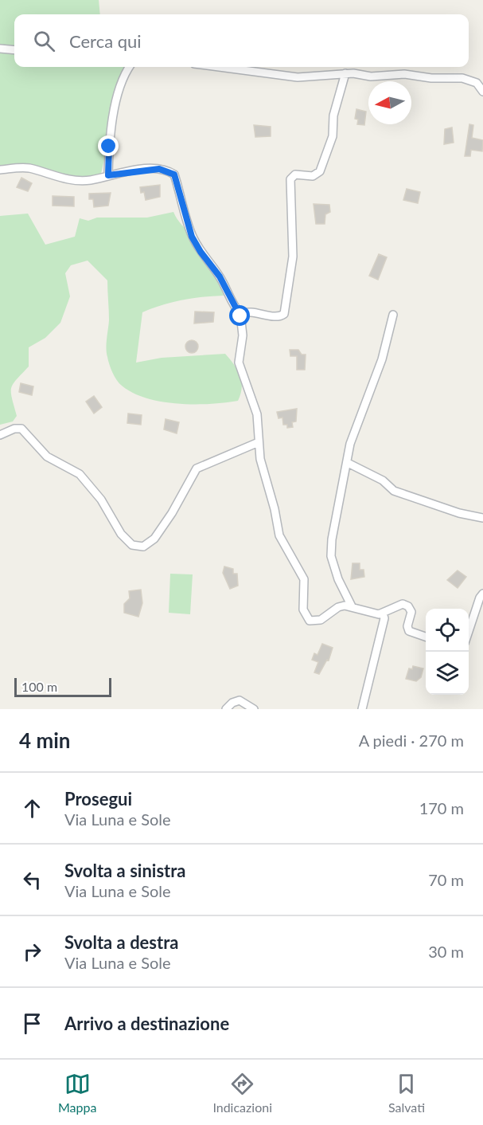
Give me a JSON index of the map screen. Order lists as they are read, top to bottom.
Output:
{
  "scale_bar": "100 m",
  "north": "left",
  "page": {
    "search": "Cerca qui",
    "scale": "100 m",
    "heading": ["4 min", "A piedi · 270 m"],
    "list": [
      ["Prosegui", "Via Luna e Sole", "170 m"],
      ["Svolta a sinistra", "Via Luna e Sole", "70 m"],
      ["Svolta a destra", "Via Luna e Sole", "30 m"],
      "Arrivo a destinazione"
    ],
    "nav": ["Mappa", "Indicazioni", "Salvati"]
  }
}
